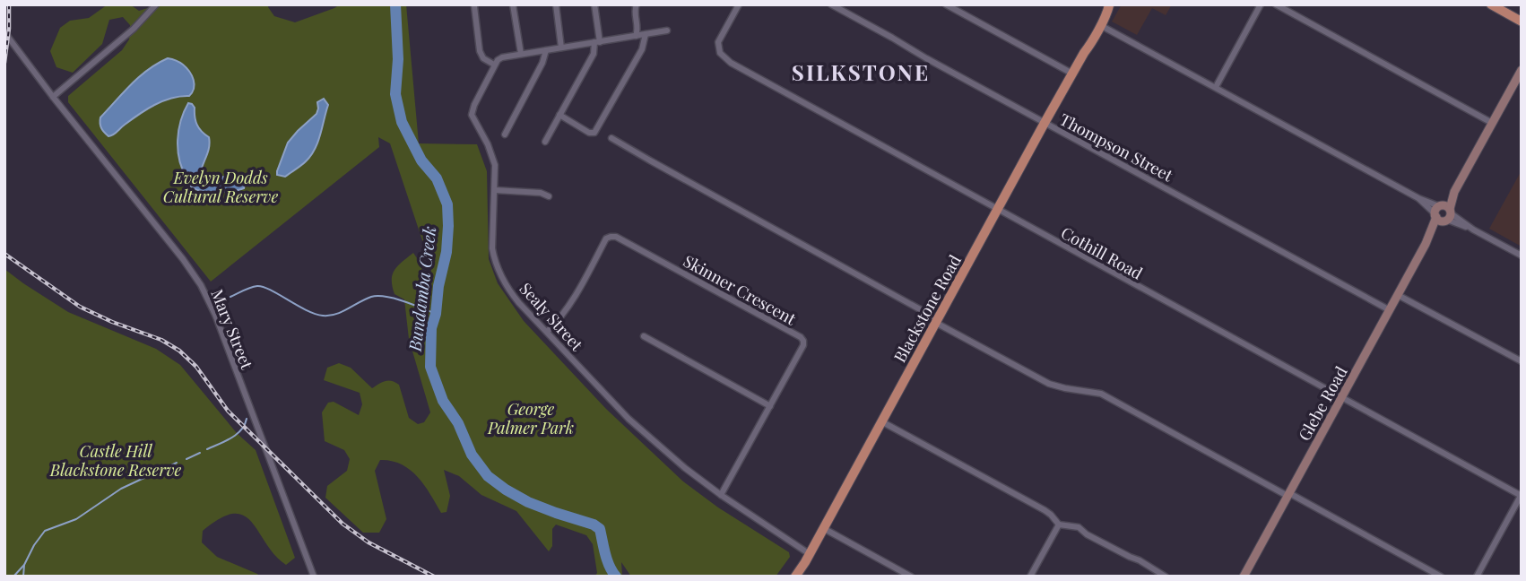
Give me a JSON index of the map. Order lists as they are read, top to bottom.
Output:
{
  "streets": {
    "main road": ["Blackstone Road"],
    "street": [
      "Thompson Street",
      "Cothill Road",
      "Skinner Crescent",
      "Sealy Street",
      "Mary Street",
      "Glebe Road"
    ]
  },
  "crossings": [
    ["Thompson Street", "Blackstone Road"],
    ["Thompson Street", "Glebe Road"],
    ["Cothill Road", "Blackstone Road"],
    ["Cothill Road", "Glebe Road"],
    ["Skinner Crescent", "Sealy Street"],
    ["Blackstone Road", "Sealy Street"]
  ],
  "districts": ["SILKSTONE"],
  "water": ["Bundamba Creek"],
  "parks": ["Evelyn Dodds Cultural Reserve", "George Palmer Park", "Castle Hill Blackstone Reserve"]
}
